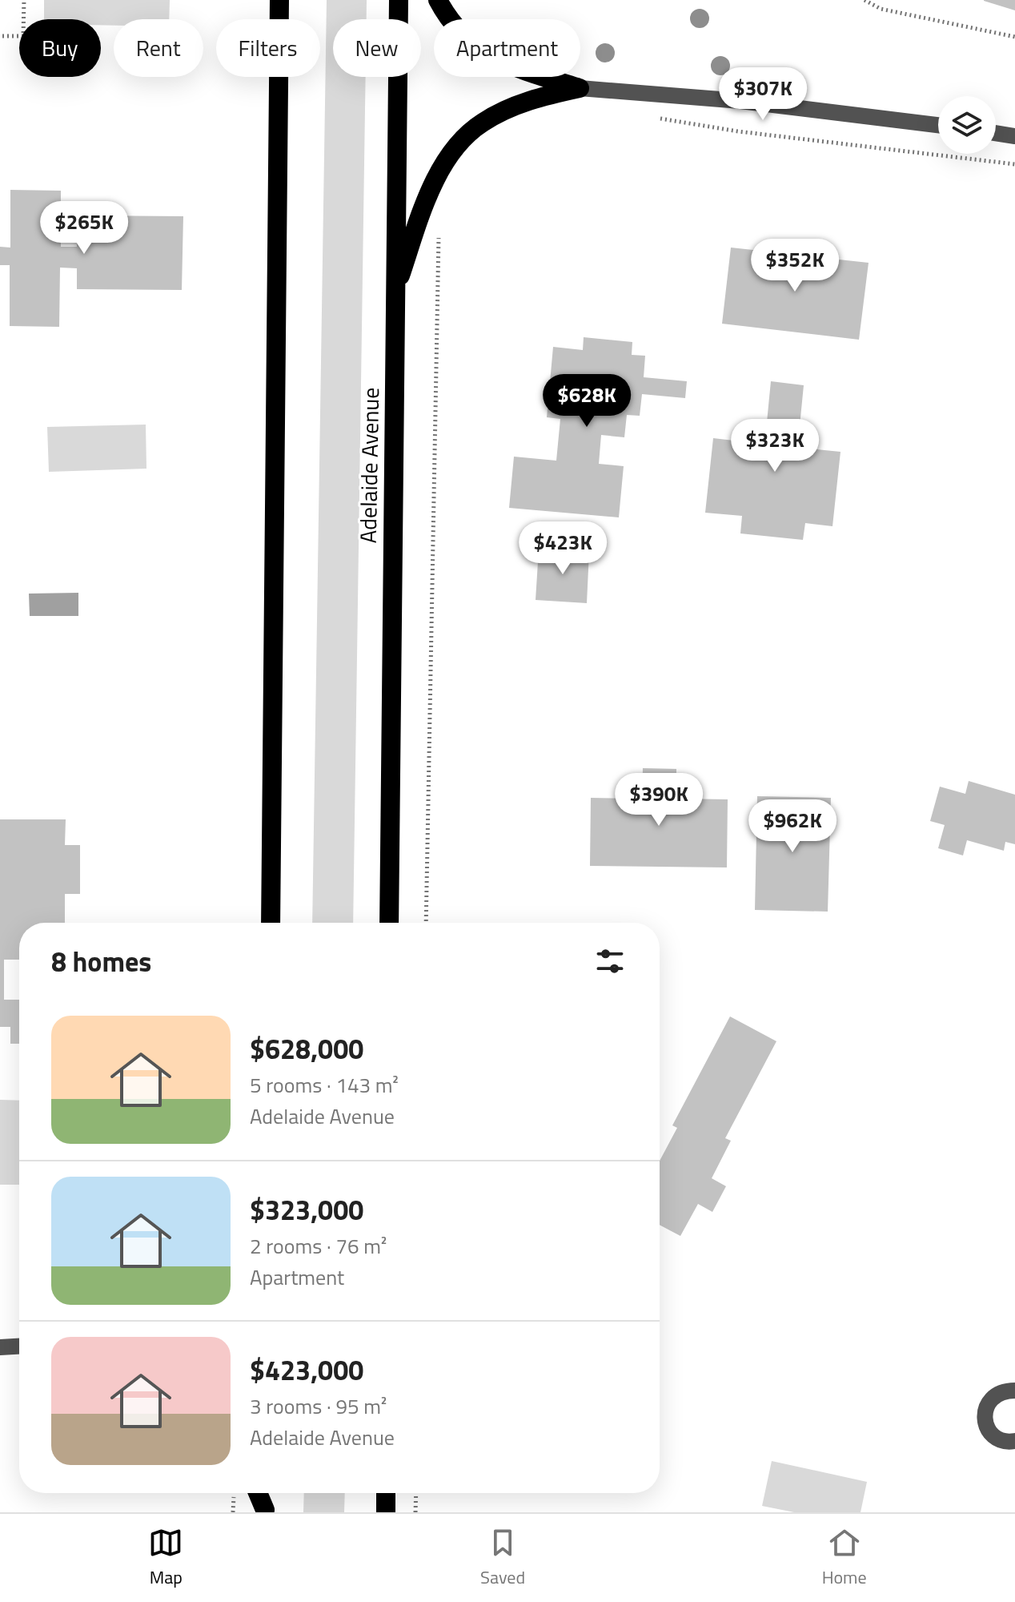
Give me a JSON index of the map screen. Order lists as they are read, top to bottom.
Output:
{
  "streets": {
    "highway": ["Adelaide Avenue"]
  },
  "page": {
    "chip": [
      "Buy",
      "Rent",
      "Filters",
      "New",
      "Apartment"
    ],
    "price": [
      "$307K",
      "$265K",
      "$352K",
      "$628K",
      "$323K",
      "$423K",
      "$390K",
      "$962K"
    ],
    "heading": "8 homes",
    "list": [
      {
        "name": "$628,000",
        "note": "5 rooms · 143 m² · Adelaide Avenue"
      },
      {
        "name": "$323,000",
        "note": "2 rooms · 76 m² · Apartment"
      },
      {
        "name": "$423,000",
        "note": "3 rooms · 95 m² · Adelaide Avenue"
      }
    ],
    "tabs": ["Map", "Saved", "Home"]
  }
}
